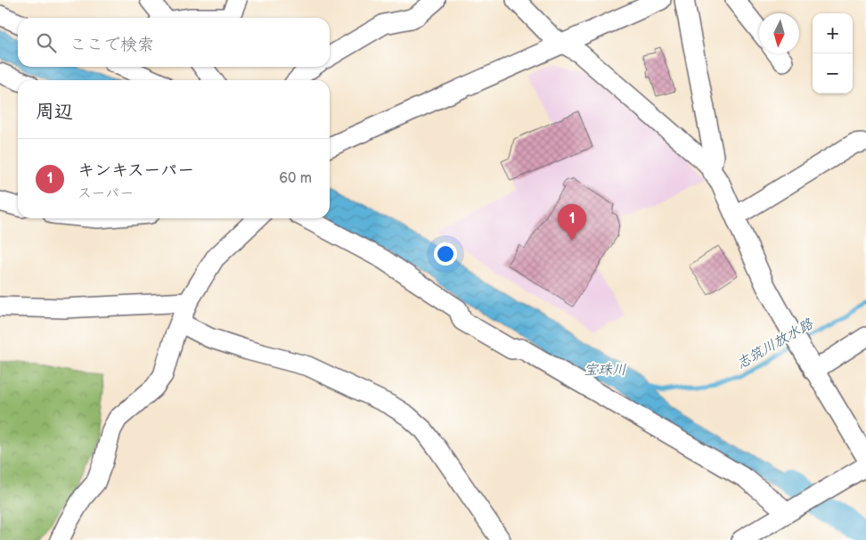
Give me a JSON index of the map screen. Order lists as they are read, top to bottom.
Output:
{
  "water": ["志筑川放水路", "宝珠川"],
  "north": "bottom",
  "page": {
    "map_buttons": ["+", "−"],
    "search": "ここで検索",
    "heading": "周辺",
    "list": [
      {
        "mark": "1",
        "name": "キンキスーパー",
        "note": "スーパー",
        "value": "60 m"
      }
    ],
    "pins": "1"
  }
}
